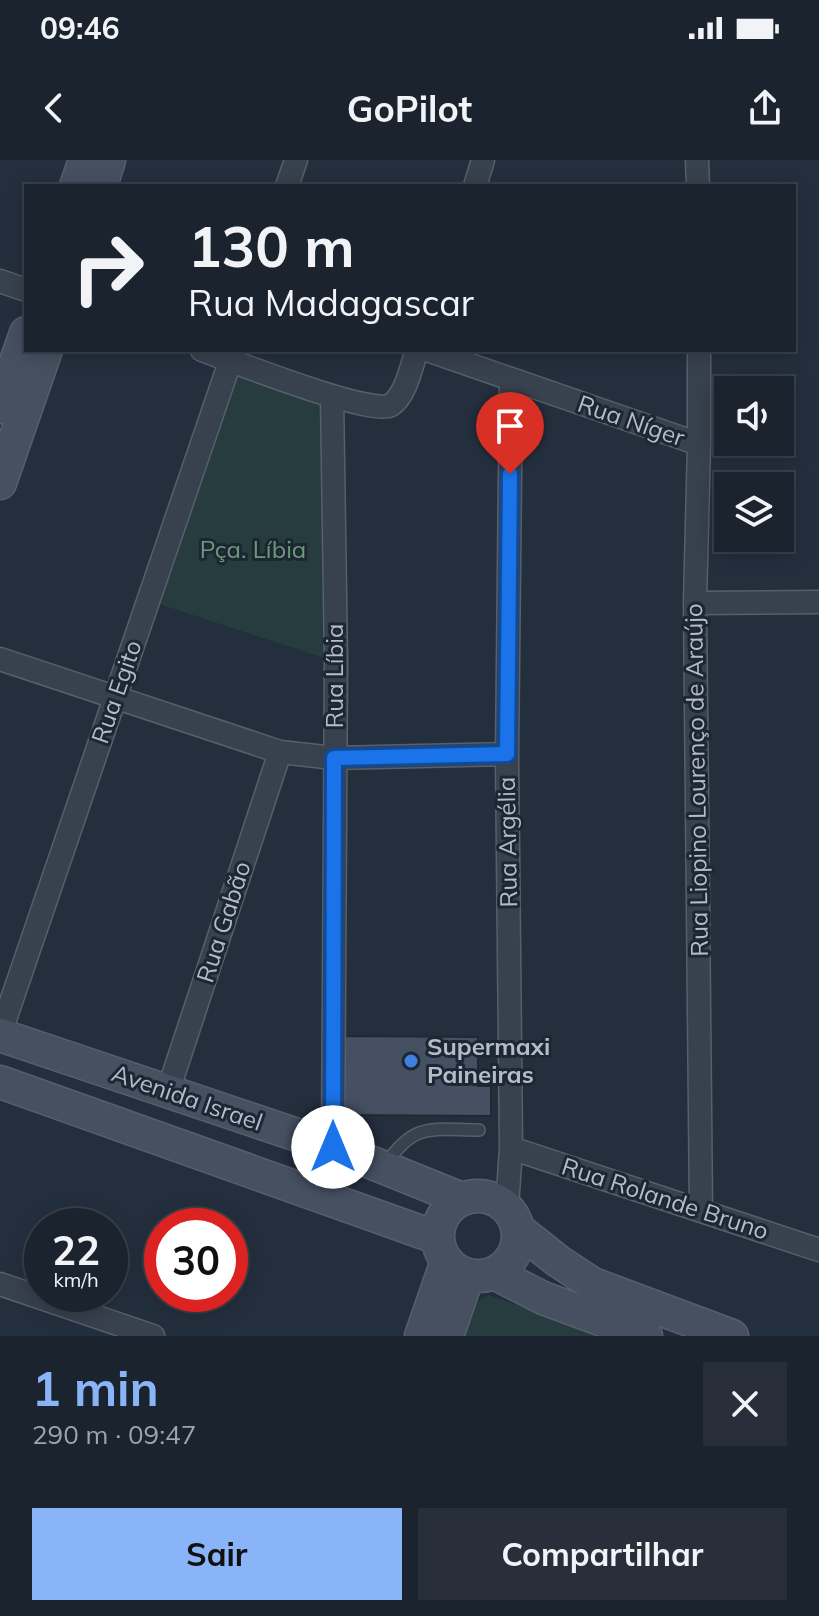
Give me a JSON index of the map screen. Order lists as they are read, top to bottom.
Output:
{
  "streets": {
    "street": [
      "Rua Níger",
      "Rua Líbia",
      "Rua Egito",
      "Rua Liopino Lourenço de Araújo",
      "Rua Argélia",
      "Rua Gabão",
      "Avenida Israel",
      "Rua Rolande Bruno"
    ]
  },
  "crossings": [
    ["Rua Níger", "Rua Liopino Lourenço de Araújo"],
    ["Rua Níger", "Rua Argélia"],
    ["Rua Líbia", "Avenida Israel"],
    ["Rua Egito", "Avenida Israel"],
    ["Rua Liopino Lourenço de Araújo", "Rua Rolande Bruno"],
    ["Rua Argélia", "Avenida Israel"],
    ["Rua Argélia", "Rua Rolande Bruno"],
    ["Rua Gabão", "Avenida Israel"]
  ],
  "parks": ["Pça. Líbia"],
  "places": ["Supermaxi Paineiras"],
  "page": {
    "status": "09:46",
    "header": "GoPilot",
    "turn": ["130 m", "Rua Madagascar"],
    "speed": "22 km/h",
    "limit": "30",
    "heading": ["1 min", "290 m · 09:47"],
    "buttons": ["Sair", "Compartilhar"]
  }
}
